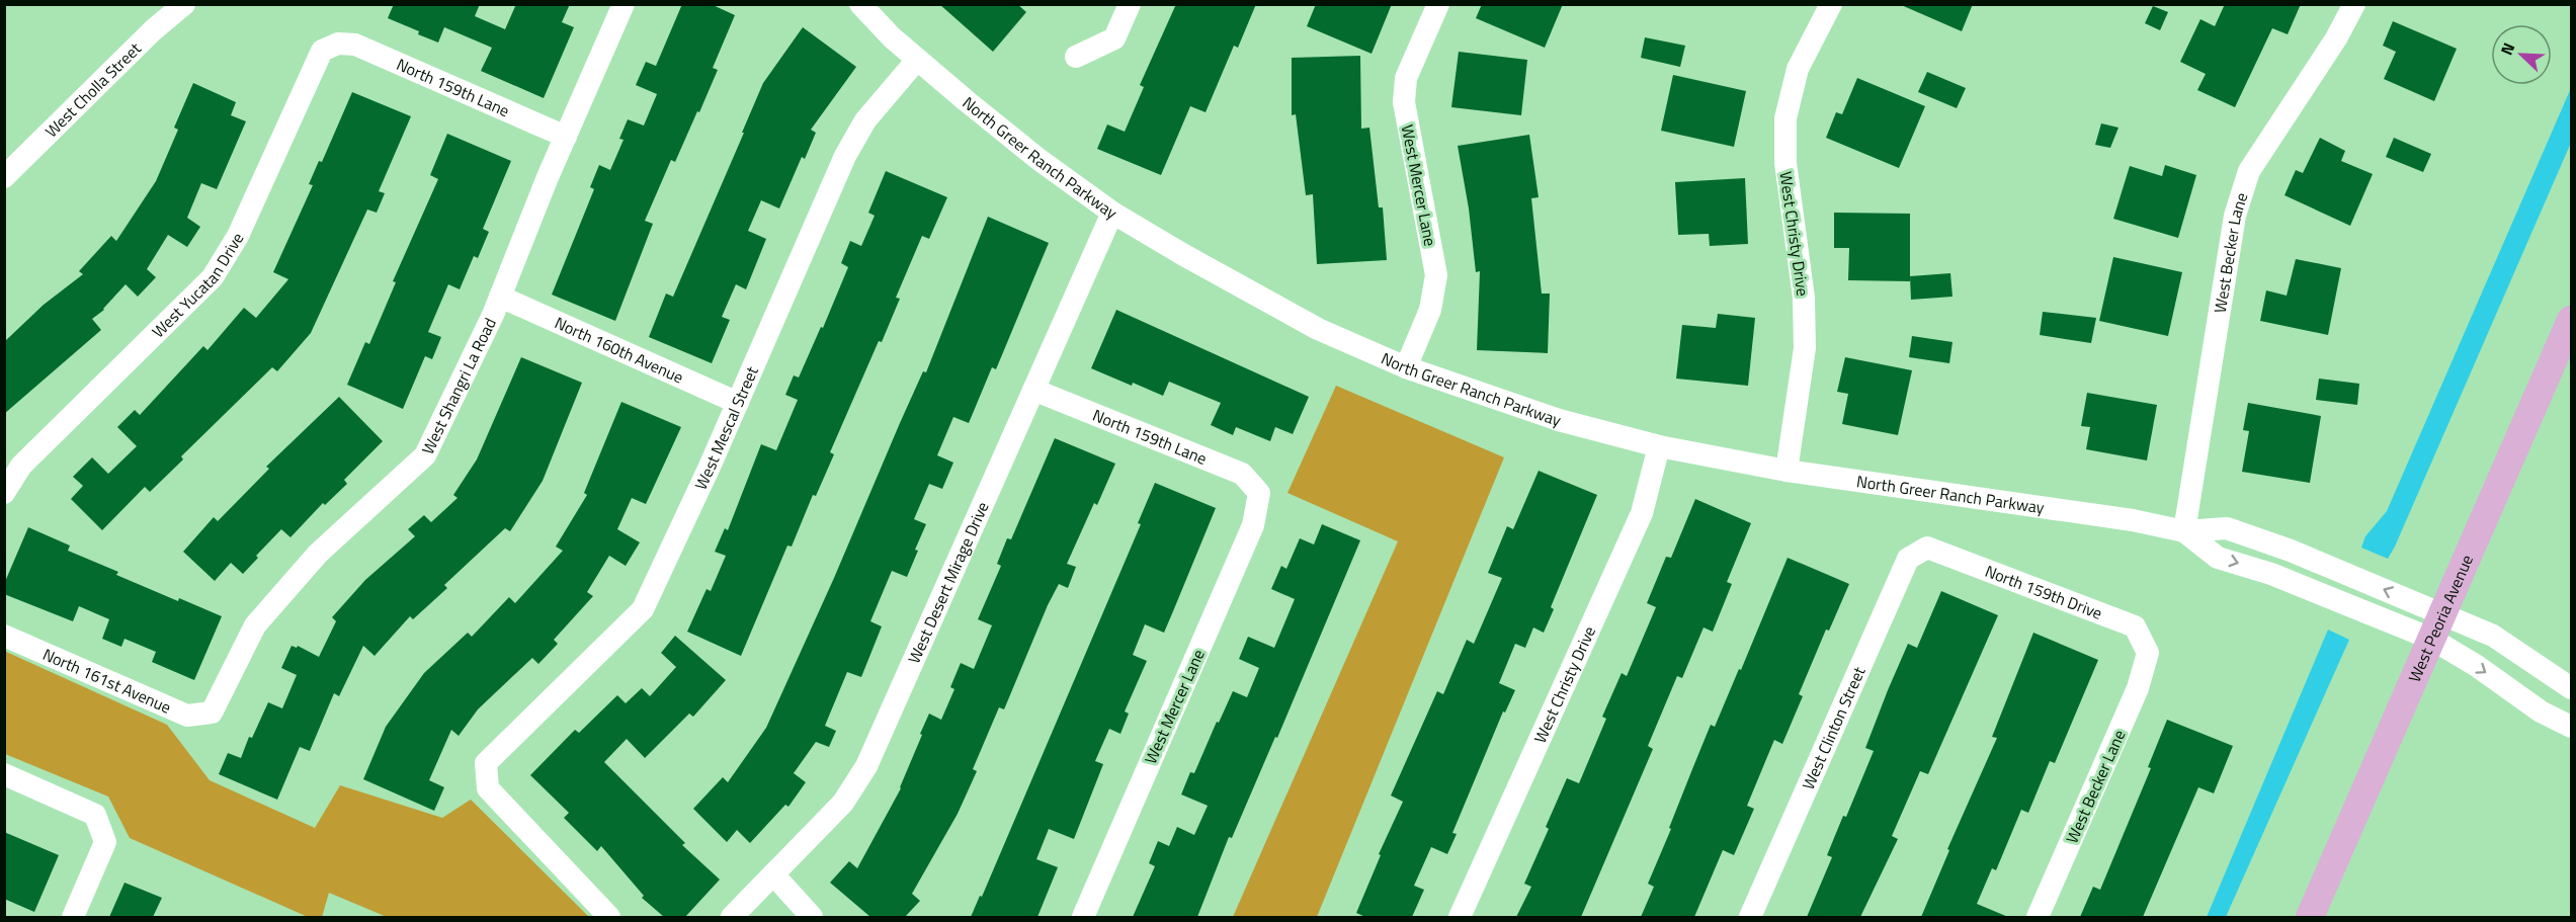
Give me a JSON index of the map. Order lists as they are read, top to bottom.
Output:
{
  "streets": {
    "main road": ["West Peoria Avenue"],
    "street": [
      "North 159th Lane",
      "West Cholla Street",
      "North Greer Ranch Parkway",
      "West Mercer Lane",
      "West Christy Drive",
      "West Becker Lane",
      "West Yucatan Drive",
      "North 160th Avenue",
      "West Shangri La Road",
      "West Mescal Street",
      "West Desert Mirage Drive",
      "North 159th Drive",
      "North 161st Avenue",
      "West Clinton Street"
    ]
  },
  "crossings": [
    ["North 159th Lane", "West Mercer Lane"],
    ["North 159th Lane", "West Yucatan Drive"],
    ["North 159th Lane", "West Shangri La Road"],
    ["North 159th Lane", "West Desert Mirage Drive"],
    ["North Greer Ranch Parkway", "West Mercer Lane"],
    ["North Greer Ranch Parkway", "West Christy Drive"],
    ["North Greer Ranch Parkway", "West Becker Lane"],
    ["North Greer Ranch Parkway", "West Mescal Street"],
    ["North Greer Ranch Parkway", "West Desert Mirage Drive"],
    ["North Greer Ranch Parkway", "West Peoria Avenue"],
    ["West Becker Lane", "North 159th Drive"],
    ["North 160th Avenue", "West Shangri La Road"],
    ["North 160th Avenue", "West Mescal Street"],
    ["West Shangri La Road", "North 161st Avenue"],
    ["North 159th Drive", "West Clinton Street"]
  ],
  "north": "top left"
}
